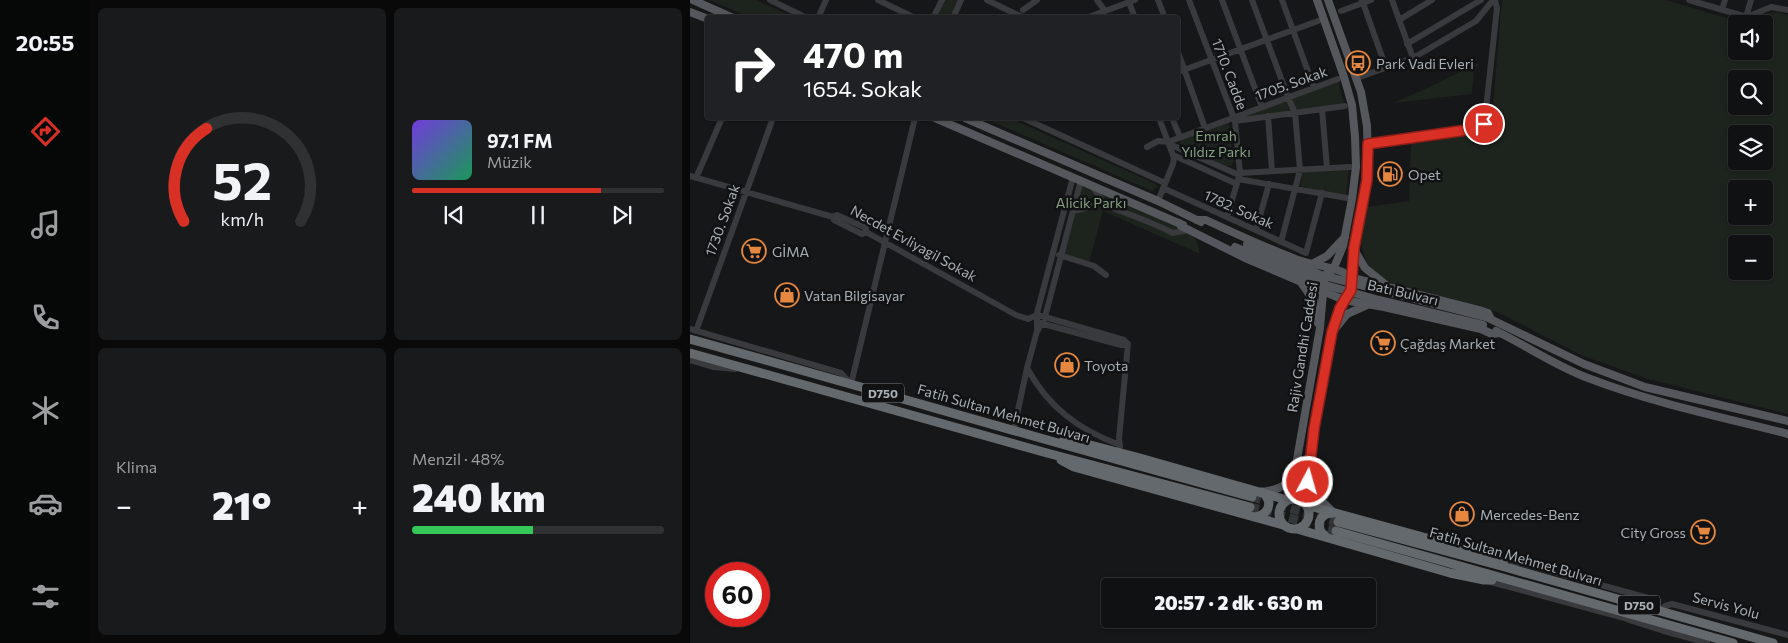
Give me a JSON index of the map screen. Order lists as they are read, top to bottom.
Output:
{
  "streets": {
    "highway": ["D750", "Fatih Sultan Mehmet Bulvarı"],
    "main road": ["Batı Bulvarı", "Rajiv Gandhi Caddesi"],
    "street": [
      "1710. Cadde",
      "1705. Sokak",
      "1782. Sokak",
      "1730. Sokak",
      "Necdet Evliyagil Sokak",
      "Servis Yolu"
    ]
  },
  "crossings": [
    ["1710. Cadde", "1705. Sokak"],
    ["1710. Cadde", "1782. Sokak"],
    ["1730. Sokak", "Necdet Evliyagil Sokak"],
    ["1730. Sokak", "Fatih Sultan Mehmet Bulvarı"],
    ["Batı Bulvarı", "Rajiv Gandhi Caddesi"],
    ["Fatih Sultan Mehmet Bulvarı", "Servis Yolu"]
  ],
  "parks": ["Emrah Yıldız Parkı", "Alicik Parkı"],
  "places": {
    "bus stop": ["Park Vadi Evleri"],
    "fuel station": ["Opet"],
    "supermarket": ["GİMA", "Çağdaş Market", "City Gross"],
    "shop": ["Vatan Bilgisayar", "Toyota", "Mercedes-Benz"]
  },
  "page": {
    "tabs": "20:55",
    "map_buttons": ["+", "−"],
    "turn": ["470 m", "1654. Sokak"],
    "song": ["97.1 FM", "Müzik"],
    "tile": [
      "Klima",
      ["Menzil · 48%", "240 km"]
    ],
    "heat": ["−", "21°", "+"],
    "limit": "60",
    "trip": "20:57 · 2 dk · 630 m",
    "gauge": ["52", "km/h"]
  }
}
